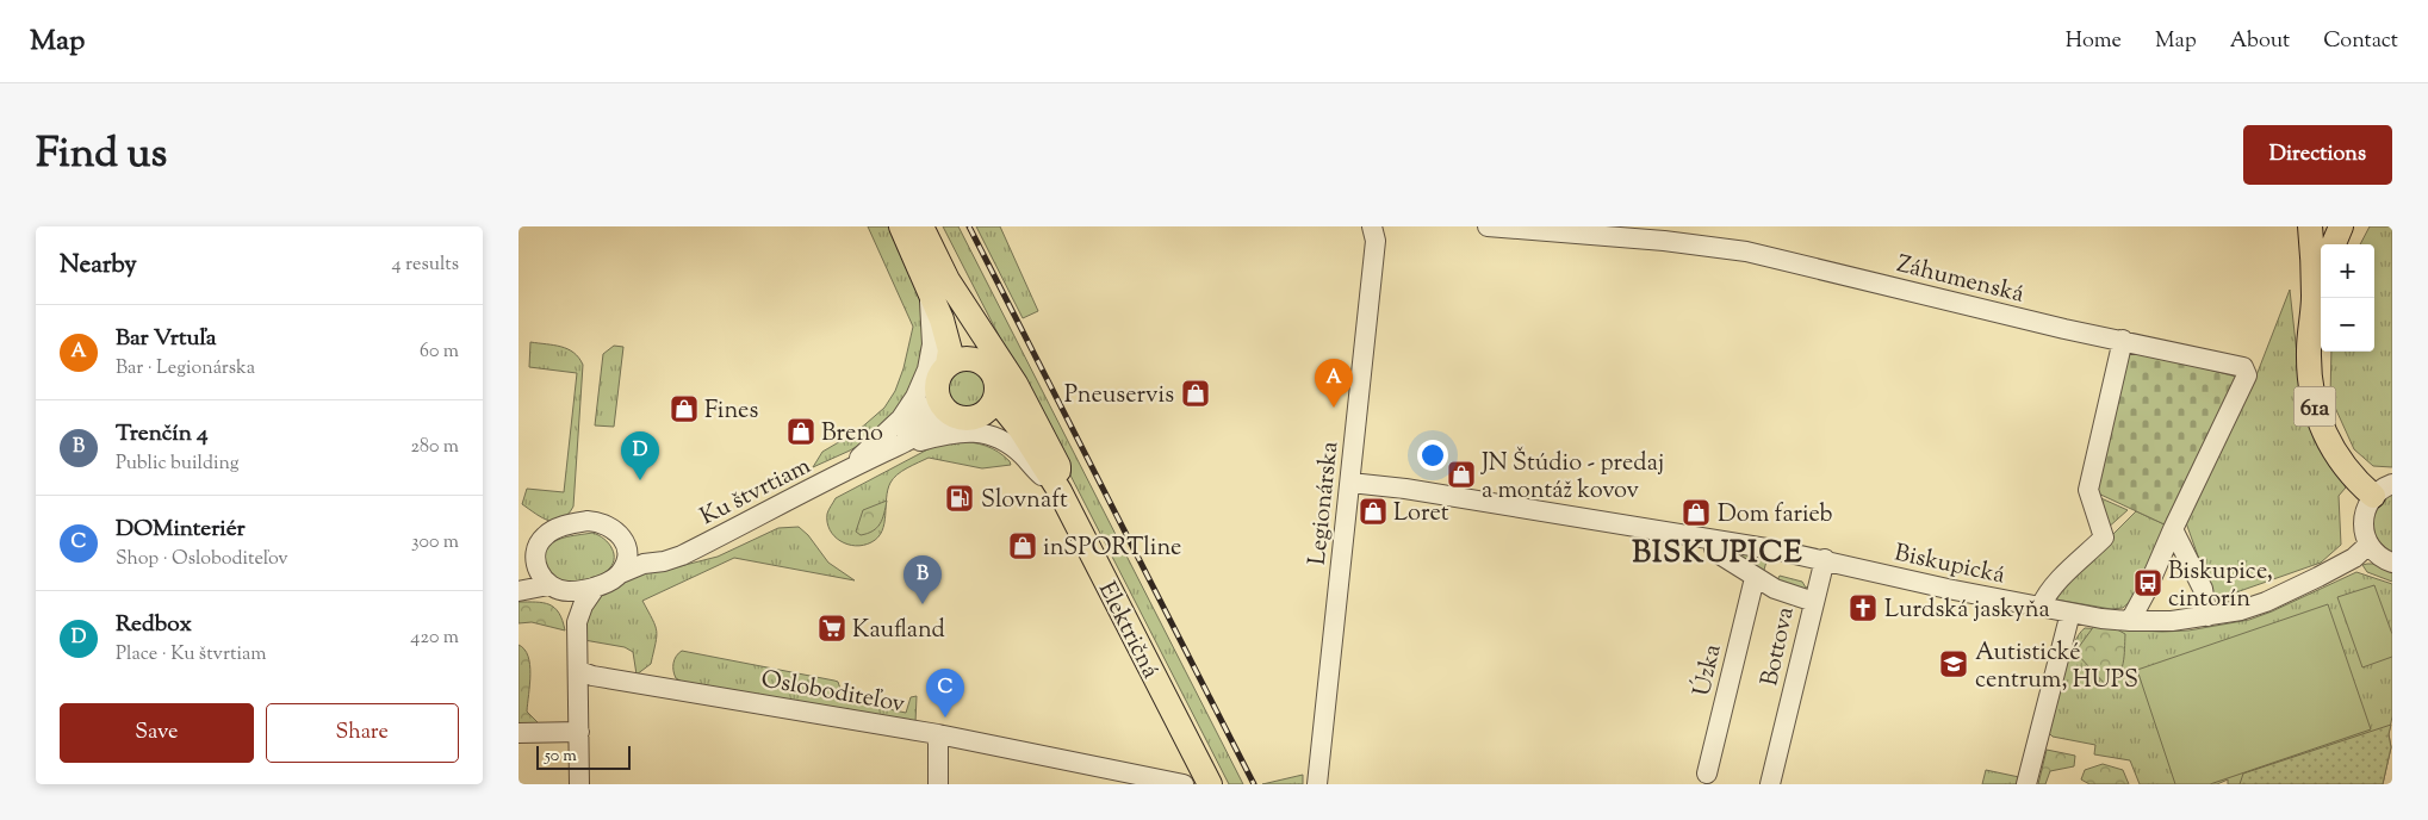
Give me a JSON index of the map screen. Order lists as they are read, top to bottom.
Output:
{
  "streets": {
    "main road": ["61a", "Električná"],
    "street": [
      "Záhumenská",
      "Ku štvrtiam",
      "Legionárska",
      "Biskupická",
      "Bottova",
      "Úzka",
      "Osloboditeľov"
    ]
  },
  "crossings": [
    ["Záhumenská", "Biskupická"],
    ["Ku štvrtiam", "Električná"],
    ["Legionárska", "Biskupická"],
    ["Biskupická", "Bottova"],
    ["Bottova", "Úzka"]
  ],
  "districts": ["BISKUPICE"],
  "places": {
    "shop": [
      "Pneuservis",
      "Fines",
      "Breno",
      "JN Štúdio - predaj a montáž kovov",
      "Loret",
      "Dom farieb",
      "inSPORTline"
    ],
    "fuel station": ["Slovnaft"],
    "bus stop": ["Biskupice, cintorín"],
    "church": ["Lurdská jaskyňa"],
    "supermarket": ["Kaufland"],
    "school or university": ["Autistické centrum, HUPS"]
  },
  "scale_bar": "50 m",
  "page": {
    "header": "Map",
    "nav": [
      "Home",
      "Map",
      "About",
      "Contact"
    ],
    "title": "Find us",
    "buttons": [
      "Directions",
      ["Save", "Share"]
    ],
    "heading": ["Nearby", "4 results"],
    "map_buttons": ["+", "−"],
    "list": [
      {
        "mark": "A",
        "name": "Bar Vrtuľa",
        "note": "Bar · Legionárska",
        "value": "60 m"
      },
      {
        "mark": "B",
        "name": "Trenčín 4",
        "note": "Public building",
        "value": "280 m"
      },
      {
        "mark": "C",
        "name": "DOMinteriér",
        "note": "Shop · Osloboditeľov",
        "value": "300 m"
      },
      {
        "mark": "D",
        "name": "Redbox",
        "note": "Place · Ku štvrtiam",
        "value": "420 m"
      }
    ],
    "pins": [
      "A",
      "D",
      "B",
      "C"
    ],
    "scale": "50 m"
  }
}
